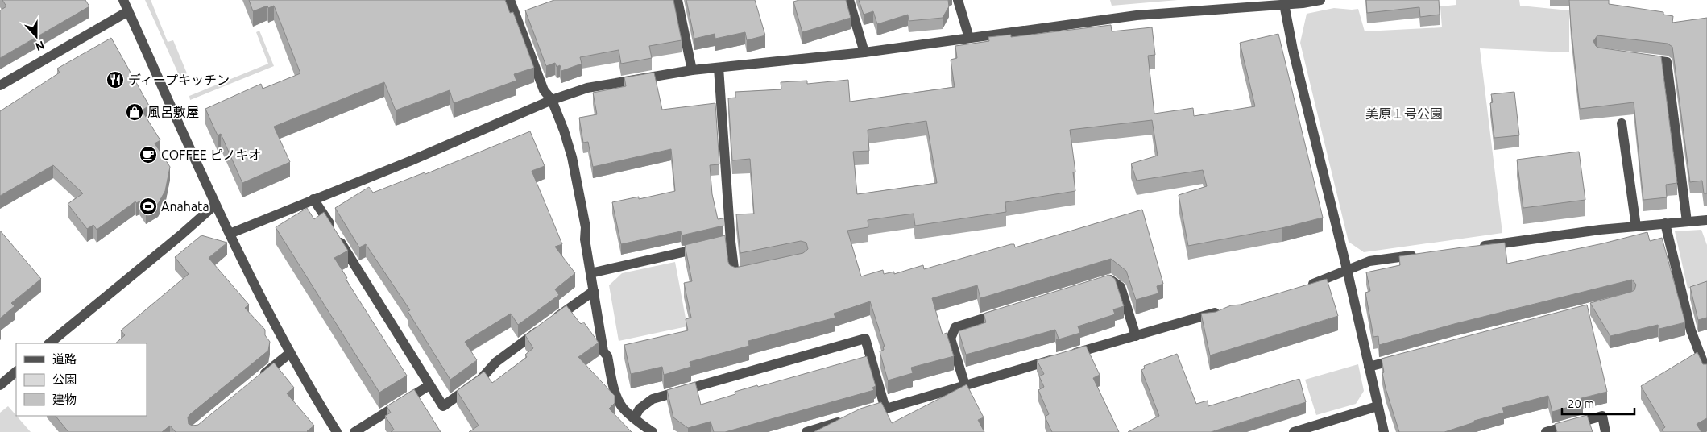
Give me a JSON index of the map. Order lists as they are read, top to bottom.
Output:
{
  "parks": ["美原１号公園"],
  "places": {
    "restaurant": ["ディープキッチン"],
    "shop": ["風呂敷屋"],
    "cafe": ["COFFEE ピノキオ"],
    "sports": ["Anahata"]
  },
  "legend": ["道路", "公園", "建物"],
  "scale_bar": "20 m",
  "north": "bottom"
}
